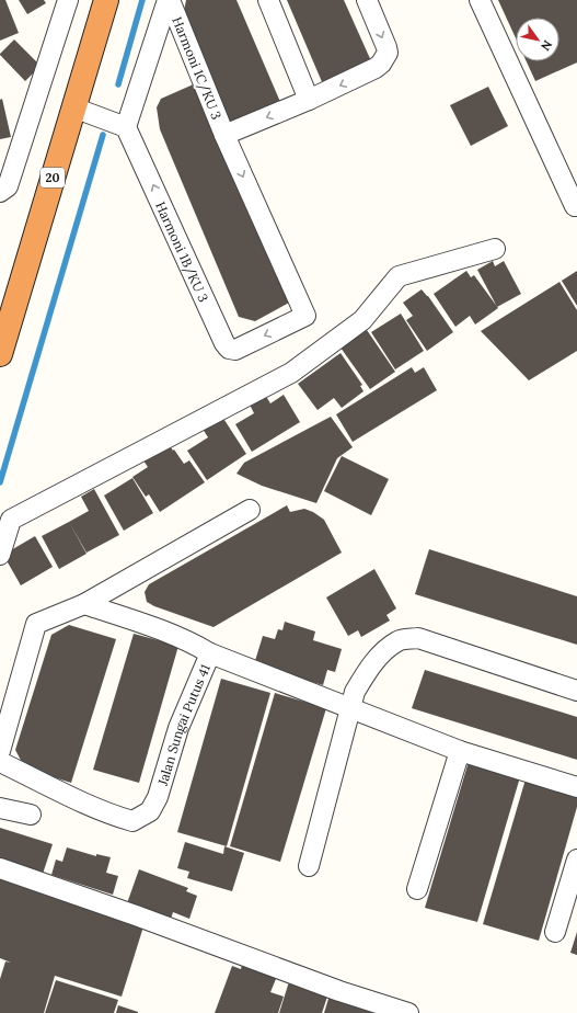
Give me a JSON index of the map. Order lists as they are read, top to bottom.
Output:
{
  "streets": {
    "highway": ["20"],
    "street": ["Harmoni 1C/KU 3", "Harmoni 1B/KU 3", "Jalan Sungai Putus 41"]
  },
  "crossings": [
    ["Harmoni 1C/KU 3", "Harmoni 1B/KU 3"]
  ],
  "one_way": ["Harmoni 1C/KU 3"],
  "north": "bottom right"
}
